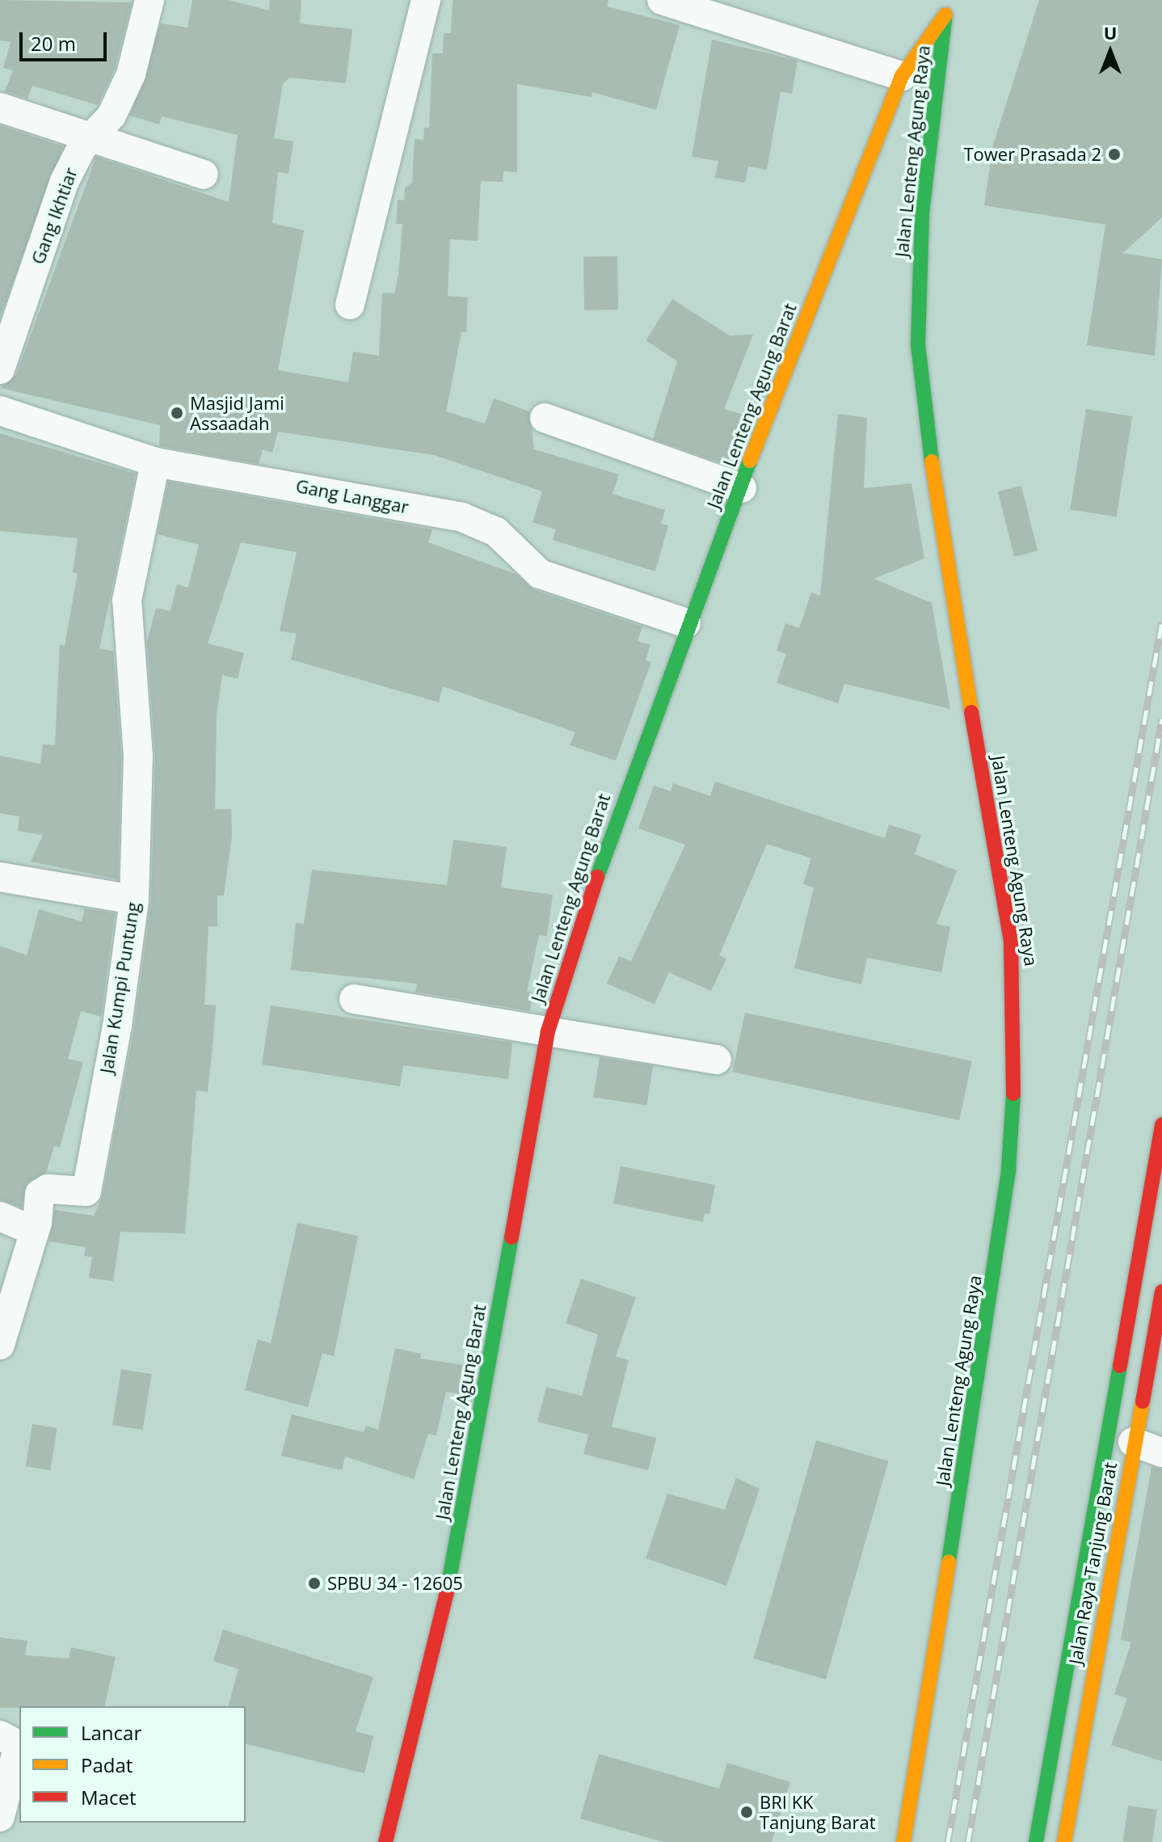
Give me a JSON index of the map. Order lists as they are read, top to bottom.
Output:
{
  "streets": {
    "main road": ["Jalan Lenteng Agung Raya", "Jalan Lenteng Agung Barat", "Jalan Raya Tanjung Barat"],
    "street": ["Gang Ikhtiar", "Gang Langgar", "Jalan Kumpi Puntung"]
  },
  "crossings": [
    ["Jalan Lenteng Agung Raya", "Jalan Lenteng Agung Barat"],
    ["Jalan Lenteng Agung Barat", "Gang Langgar"],
    ["Gang Langgar", "Jalan Kumpi Puntung"]
  ],
  "places": [
    "Tower Prasada 2",
    "Masjid Jami Assaadah",
    "SPBU 34 - 12605",
    "BRI KK Tanjung Barat"
  ],
  "legend": ["Lancar", "Padat", "Macet"],
  "scale_bar": "20 m",
  "north": "top"
}
